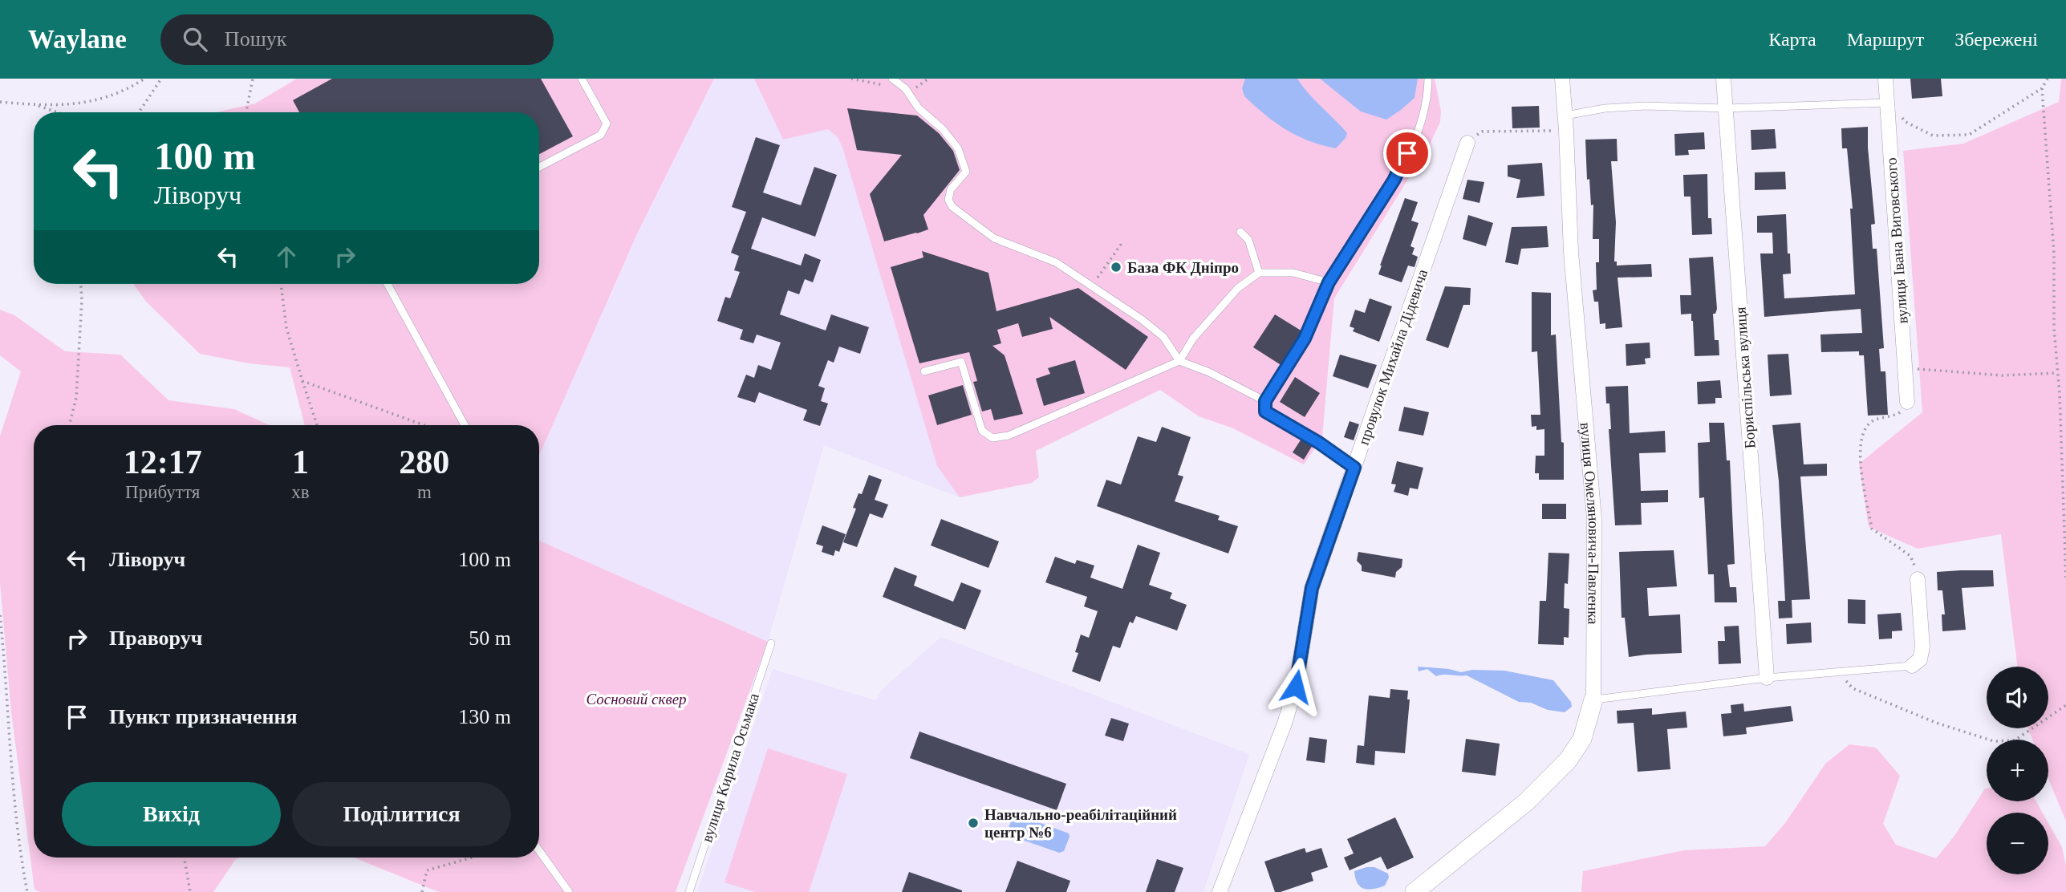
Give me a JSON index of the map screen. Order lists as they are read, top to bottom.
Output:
{
  "streets": {
    "street": [
      "вулиця Івана Виговського",
      "провулок Михайла Дідевича",
      "Бориспільська вулиця",
      "вулиця Омеляновича-Павленка"
    ],
    "lane": ["вулиця Кирила Осьмака"]
  },
  "parks": ["Сосновий сквер"],
  "places": ["База ФК Дніпро", "Навчально-реабілітаційний центр №6"],
  "page": {
    "header": "Waylane",
    "search": "Пошук",
    "nav": ["Карта", "Маршрут", "Збережені"],
    "turn": ["100 m", "Ліворуч"],
    "eta": [
      "12:17",
      "Прибуття",
      "1",
      "хв",
      "280",
      "m"
    ],
    "list": [
      {
        "name": "Ліворуч",
        "value": "100 m"
      },
      {
        "name": "Праворуч",
        "value": "50 m"
      },
      {
        "name": "Пункт призначення",
        "value": "130 m"
      }
    ],
    "map_buttons": ["+", "−"],
    "buttons": ["Вихід", "Поділитися"]
  }
}
